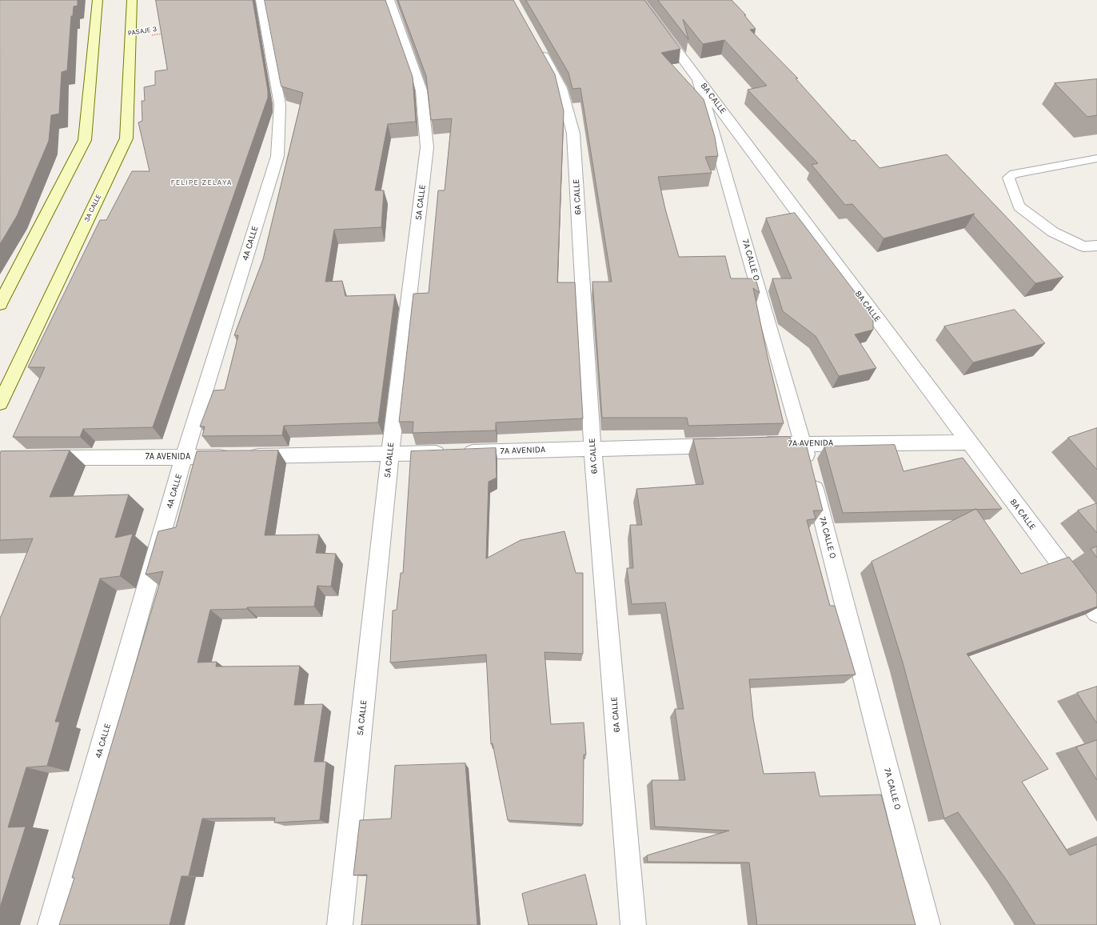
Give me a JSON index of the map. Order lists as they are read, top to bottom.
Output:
{
  "streets": {
    "street": [
      "8A CALLE",
      "6A CALLE",
      "5A CALLE",
      "3A CALLE",
      "4A CALLE",
      "7A CALLE O",
      "7A AVENIDA"
    ],
    "path": ["PASAJE 3"]
  },
  "crossings": [
    ["PASAJE 3", "3A CALLE"],
    ["8A CALLE", "7A CALLE O"],
    ["8A CALLE", "7A AVENIDA"],
    ["6A CALLE", "7A AVENIDA"],
    ["5A CALLE", "7A AVENIDA"],
    ["4A CALLE", "7A AVENIDA"],
    ["7A CALLE O", "7A AVENIDA"]
  ],
  "districts": ["FELIPE ZELAYA"]
}
